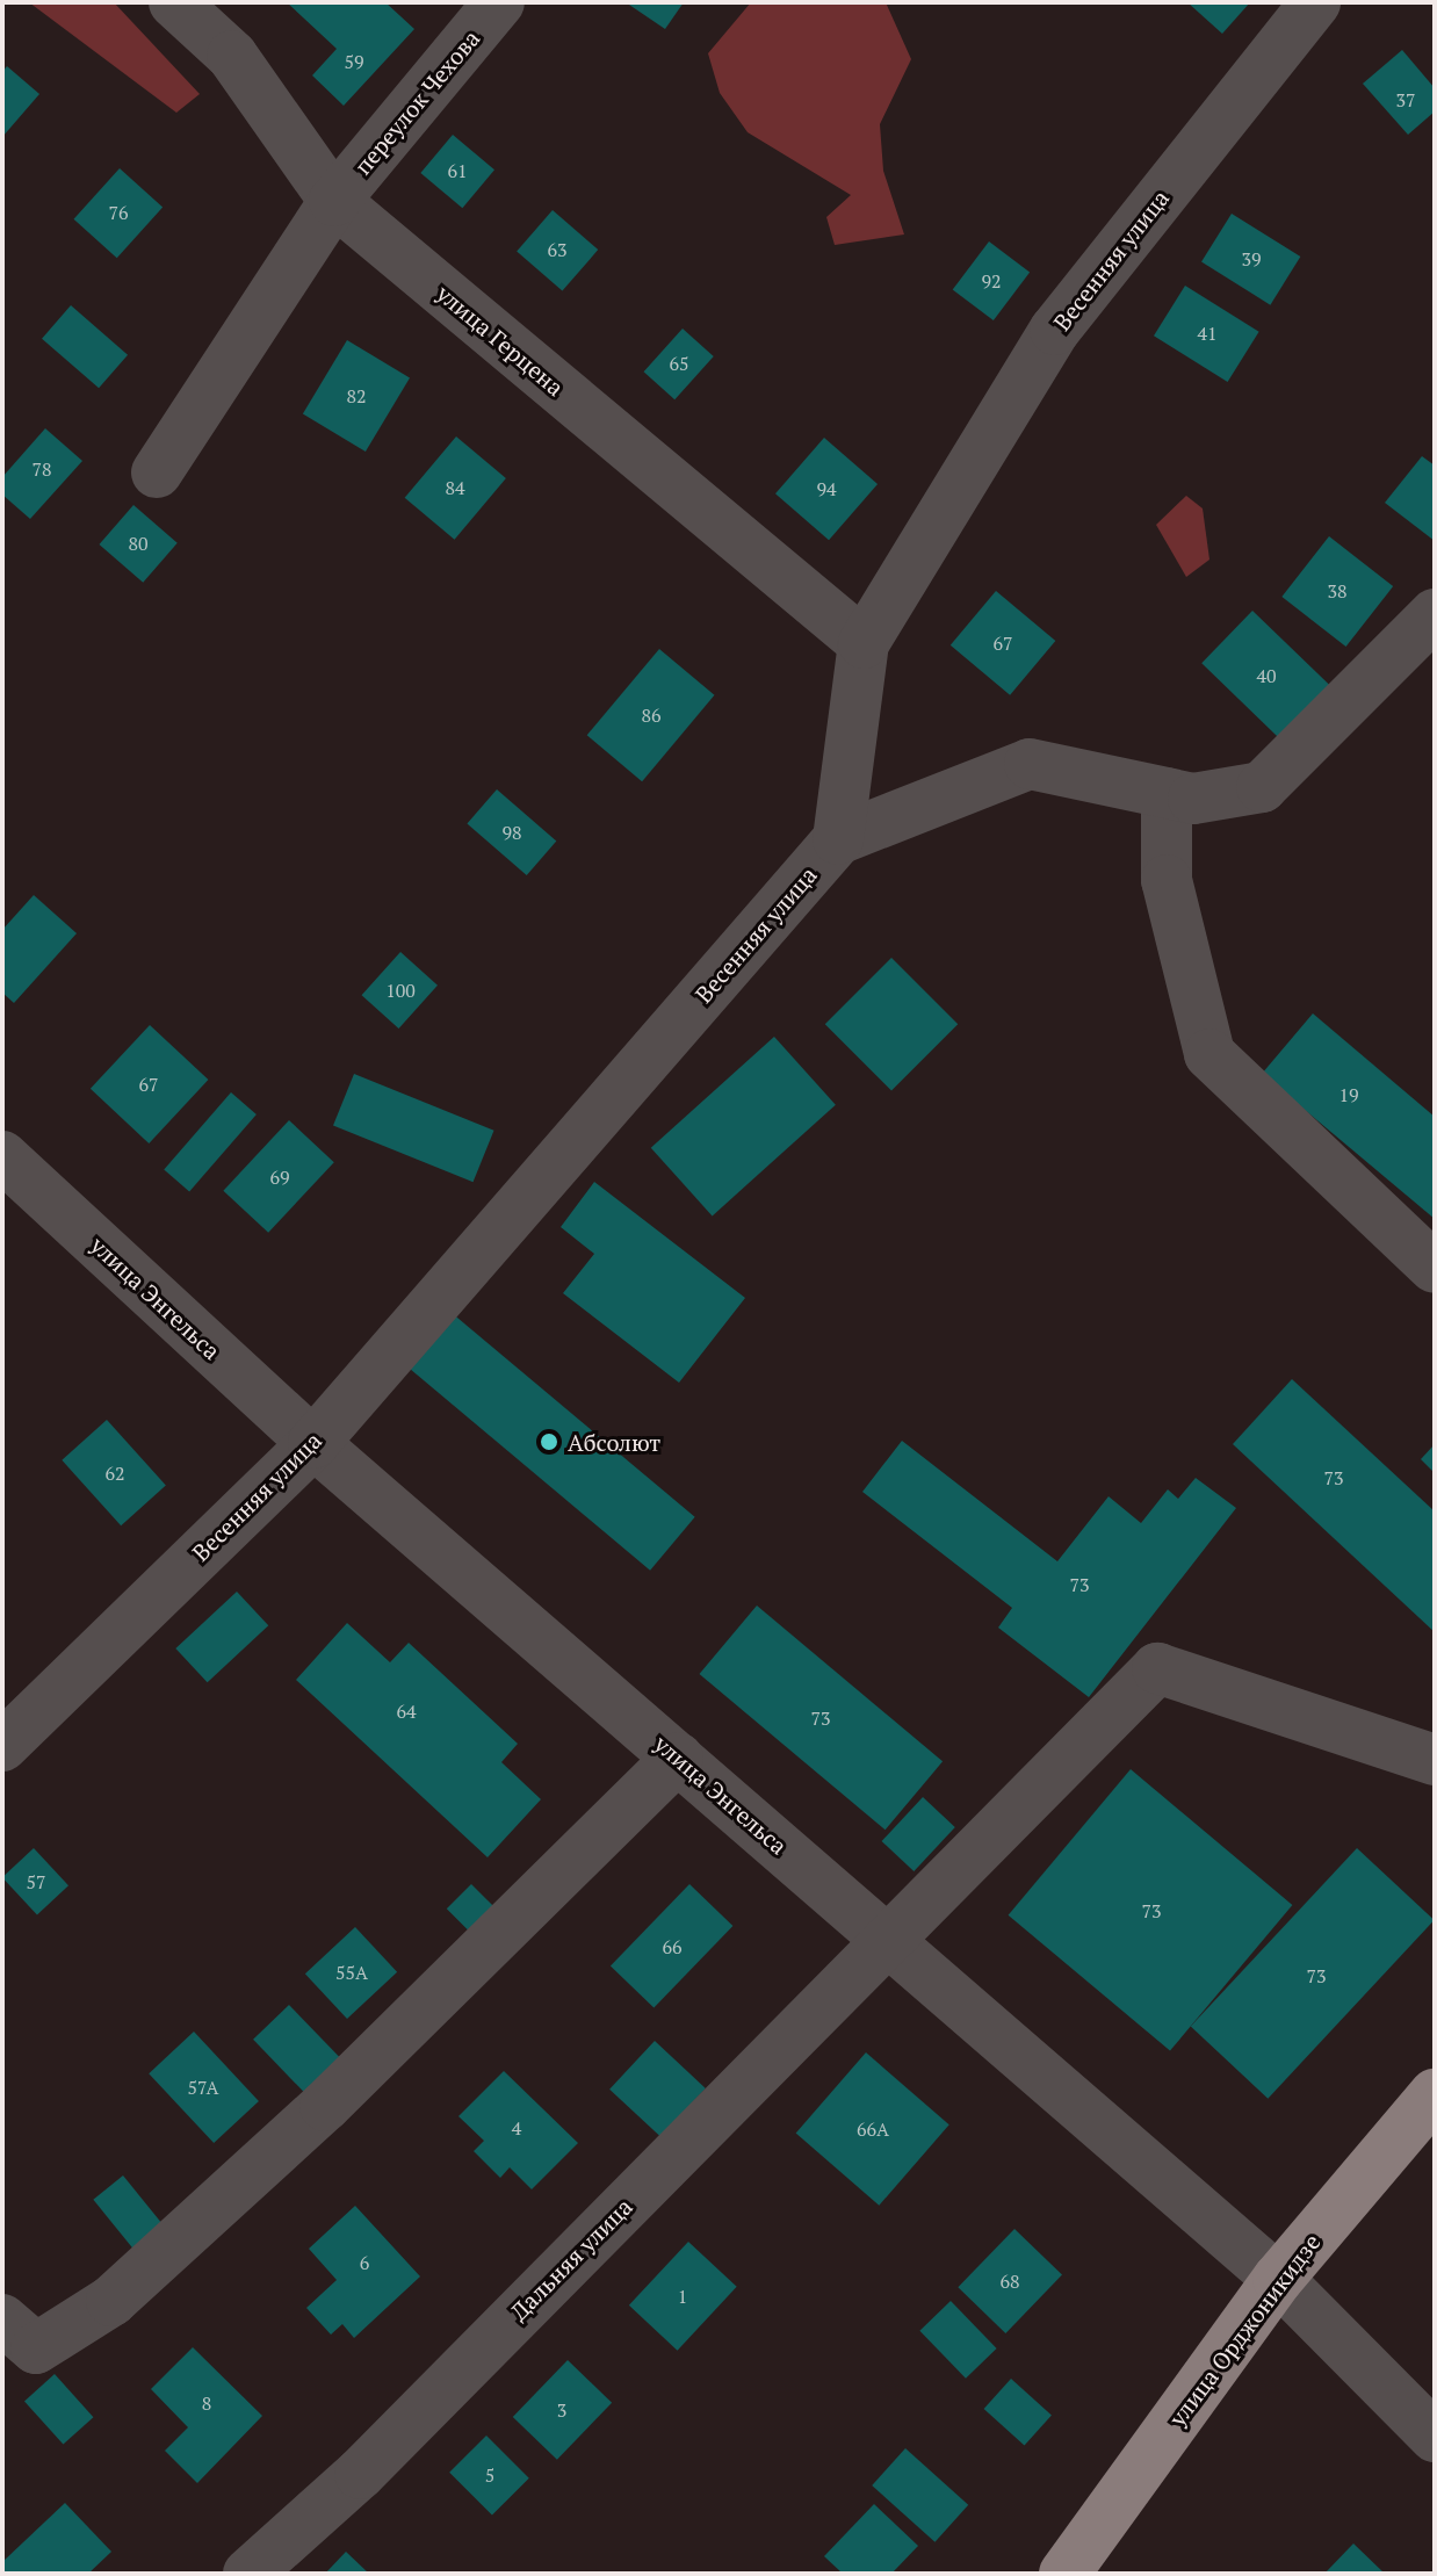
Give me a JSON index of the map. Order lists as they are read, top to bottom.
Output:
{
  "streets": {
    "main road": ["улица Орджоникидзе"],
    "street": [
      "переулок Чехова",
      "Весенняя улица",
      "улица Герцена",
      "улица Энгельса",
      "Дальняя улица"
    ]
  },
  "crossings": [
    ["переулок Чехова", "улица Герцена"],
    ["Весенняя улица", "улица Герцена"],
    ["Весенняя улица", "улица Энгельса"],
    ["улица Энгельса", "Дальняя улица"],
    ["улица Энгельса", "улица Орджоникидзе"]
  ],
  "places": ["Абсолют"],
  "house_numbers": [
    "59",
    "37",
    "61",
    "76",
    "63",
    "39",
    "92",
    "41",
    "65",
    "82",
    "78",
    "84",
    "94",
    "80",
    "38",
    "67",
    "40",
    "86",
    "98",
    "100",
    "67",
    "19",
    "69",
    "62",
    "73",
    "73",
    "64",
    "73",
    "57",
    "73",
    "66",
    "55А",
    "73",
    "57А",
    "4",
    "66А",
    "6",
    "68",
    "1",
    "8",
    "3",
    "5"
  ]
}
